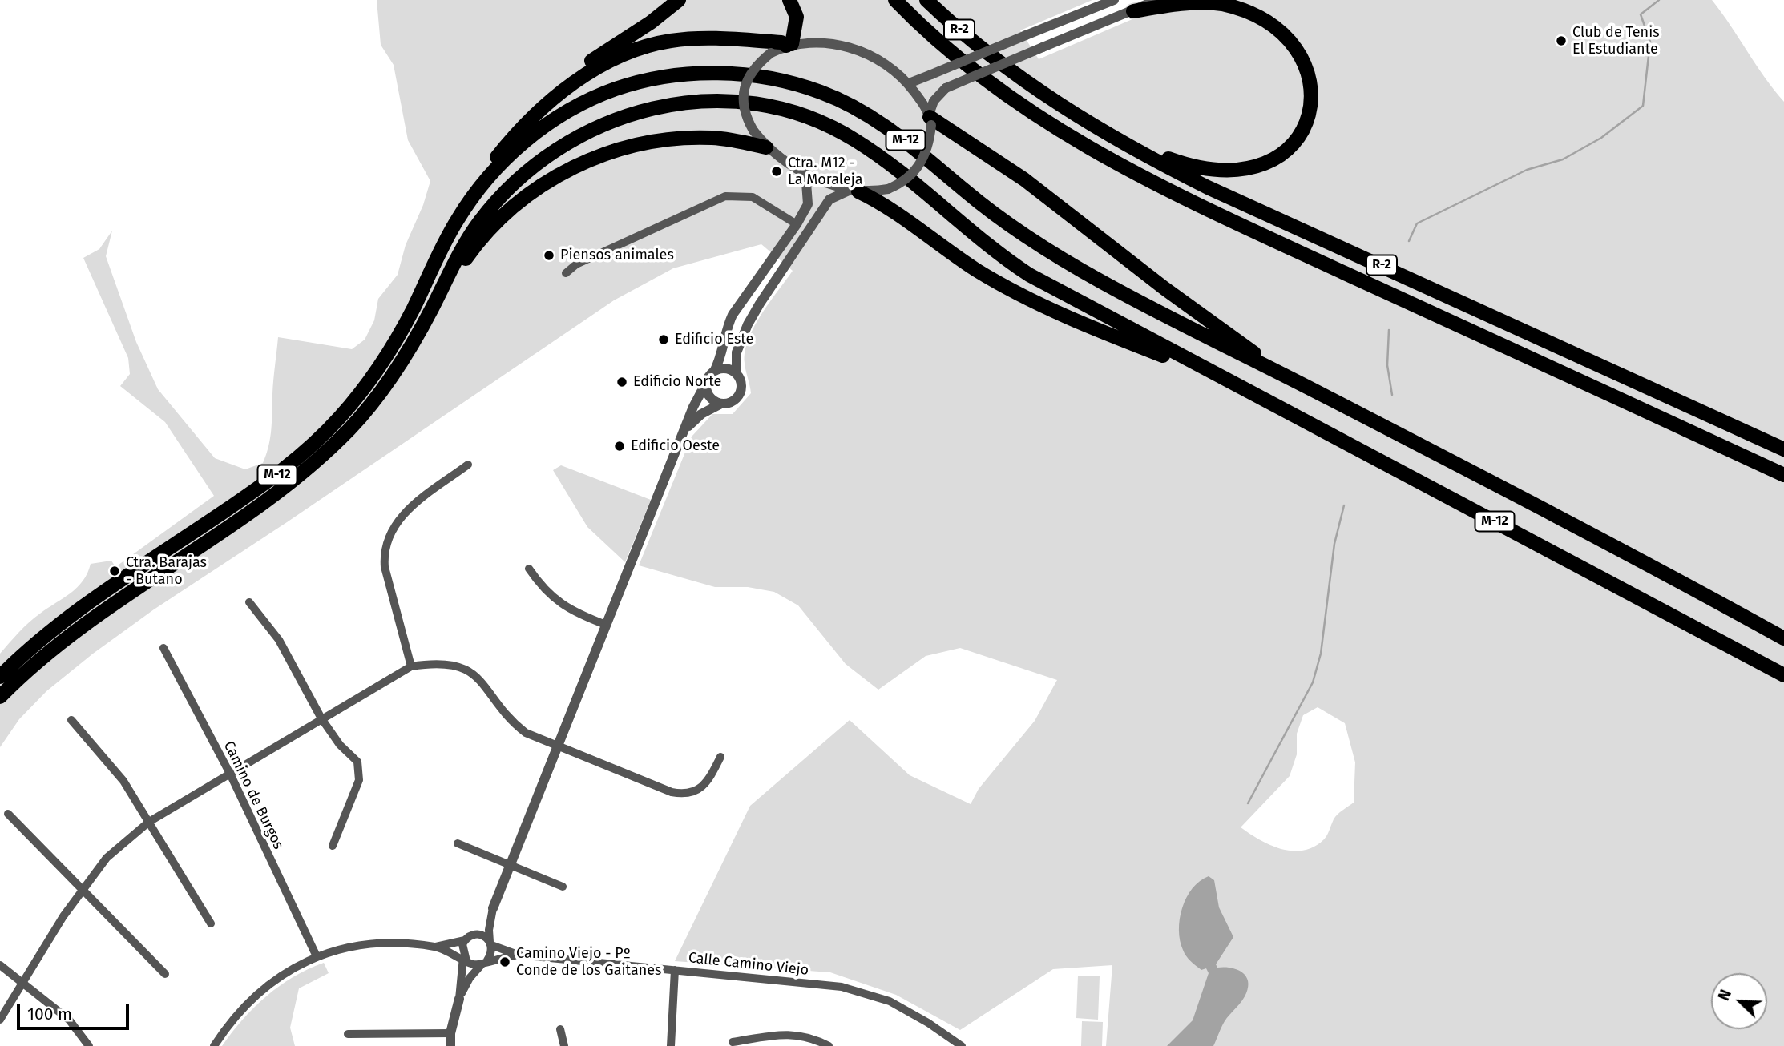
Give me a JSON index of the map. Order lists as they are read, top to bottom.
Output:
{
  "streets": {
    "highway": ["R-2", "M-12"],
    "street": ["Camino de Burgos", "Calle Camino Viejo"]
  },
  "places": [
    "Club de Tenis El Estudiante",
    "Ctra. M12 - La Moraleja",
    "Piensos animales",
    "Edificio Este",
    "Edificio Norte",
    "Edificio Oeste",
    "Ctra. Barajas - Butano",
    "Camino Viejo - Pº Conde de los Gaitanes"
  ],
  "scale_bar": "100 m",
  "north": "top left"
}
